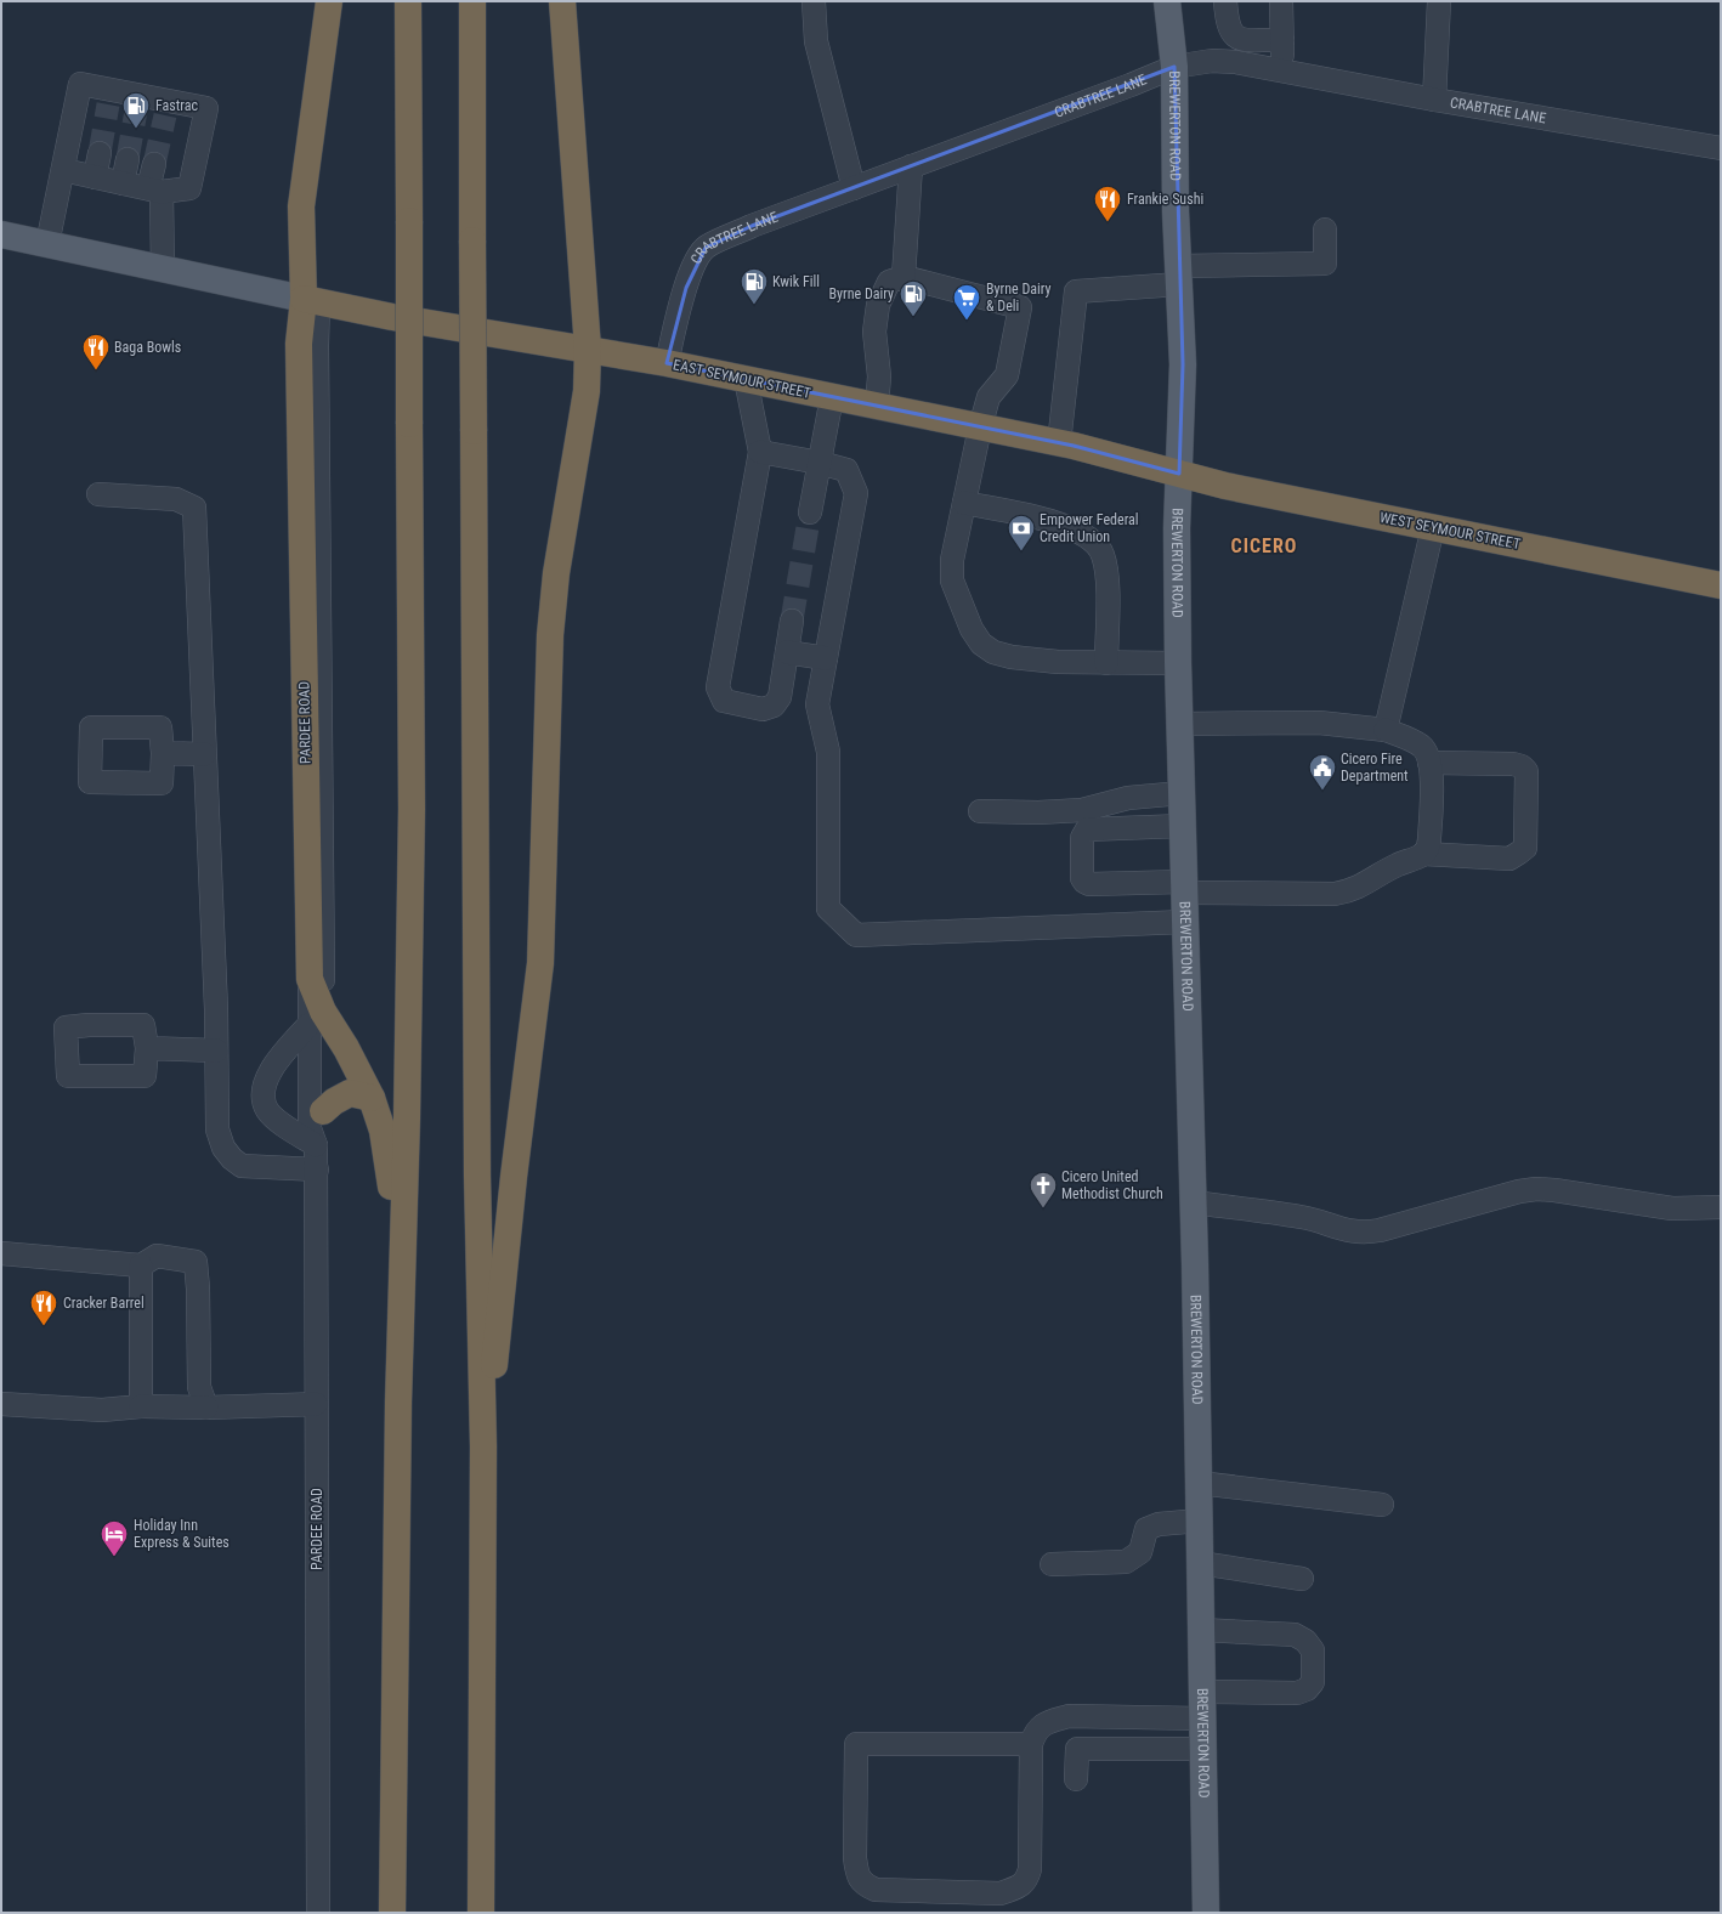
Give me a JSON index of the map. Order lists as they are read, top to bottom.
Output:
{
  "streets": {
    "highway": ["EAST SEYMOUR STREET", "WEST SEYMOUR STREET", "PARDEE ROAD"],
    "main road": ["BREWERTON ROAD"],
    "street": ["CRABTREE LANE"]
  },
  "crossings": [
    ["CRABTREE LANE", "BREWERTON ROAD"],
    ["CRABTREE LANE", "EAST SEYMOUR STREET"],
    ["BREWERTON ROAD", "EAST SEYMOUR STREET"],
    ["BREWERTON ROAD", "WEST SEYMOUR STREET"],
    ["EAST SEYMOUR STREET", "WEST SEYMOUR STREET"],
    ["EAST SEYMOUR STREET", "PARDEE ROAD"]
  ],
  "districts": ["CICERO"],
  "places": {
    "fuel station": ["Fastrac", "Kwik Fill", "Byrne Dairy"],
    "restaurant": ["Frankie Sushi", "Baga Bowls", "Cracker Barrel"],
    "supermarket": ["Byrne Dairy & Deli"],
    "bank": ["Empower Federal Credit Union"],
    "public building": ["Cicero Fire Department"],
    "church": ["Cicero United Methodist Church"],
    "hotel": ["Holiday Inn Express & Suites"]
  }
}
